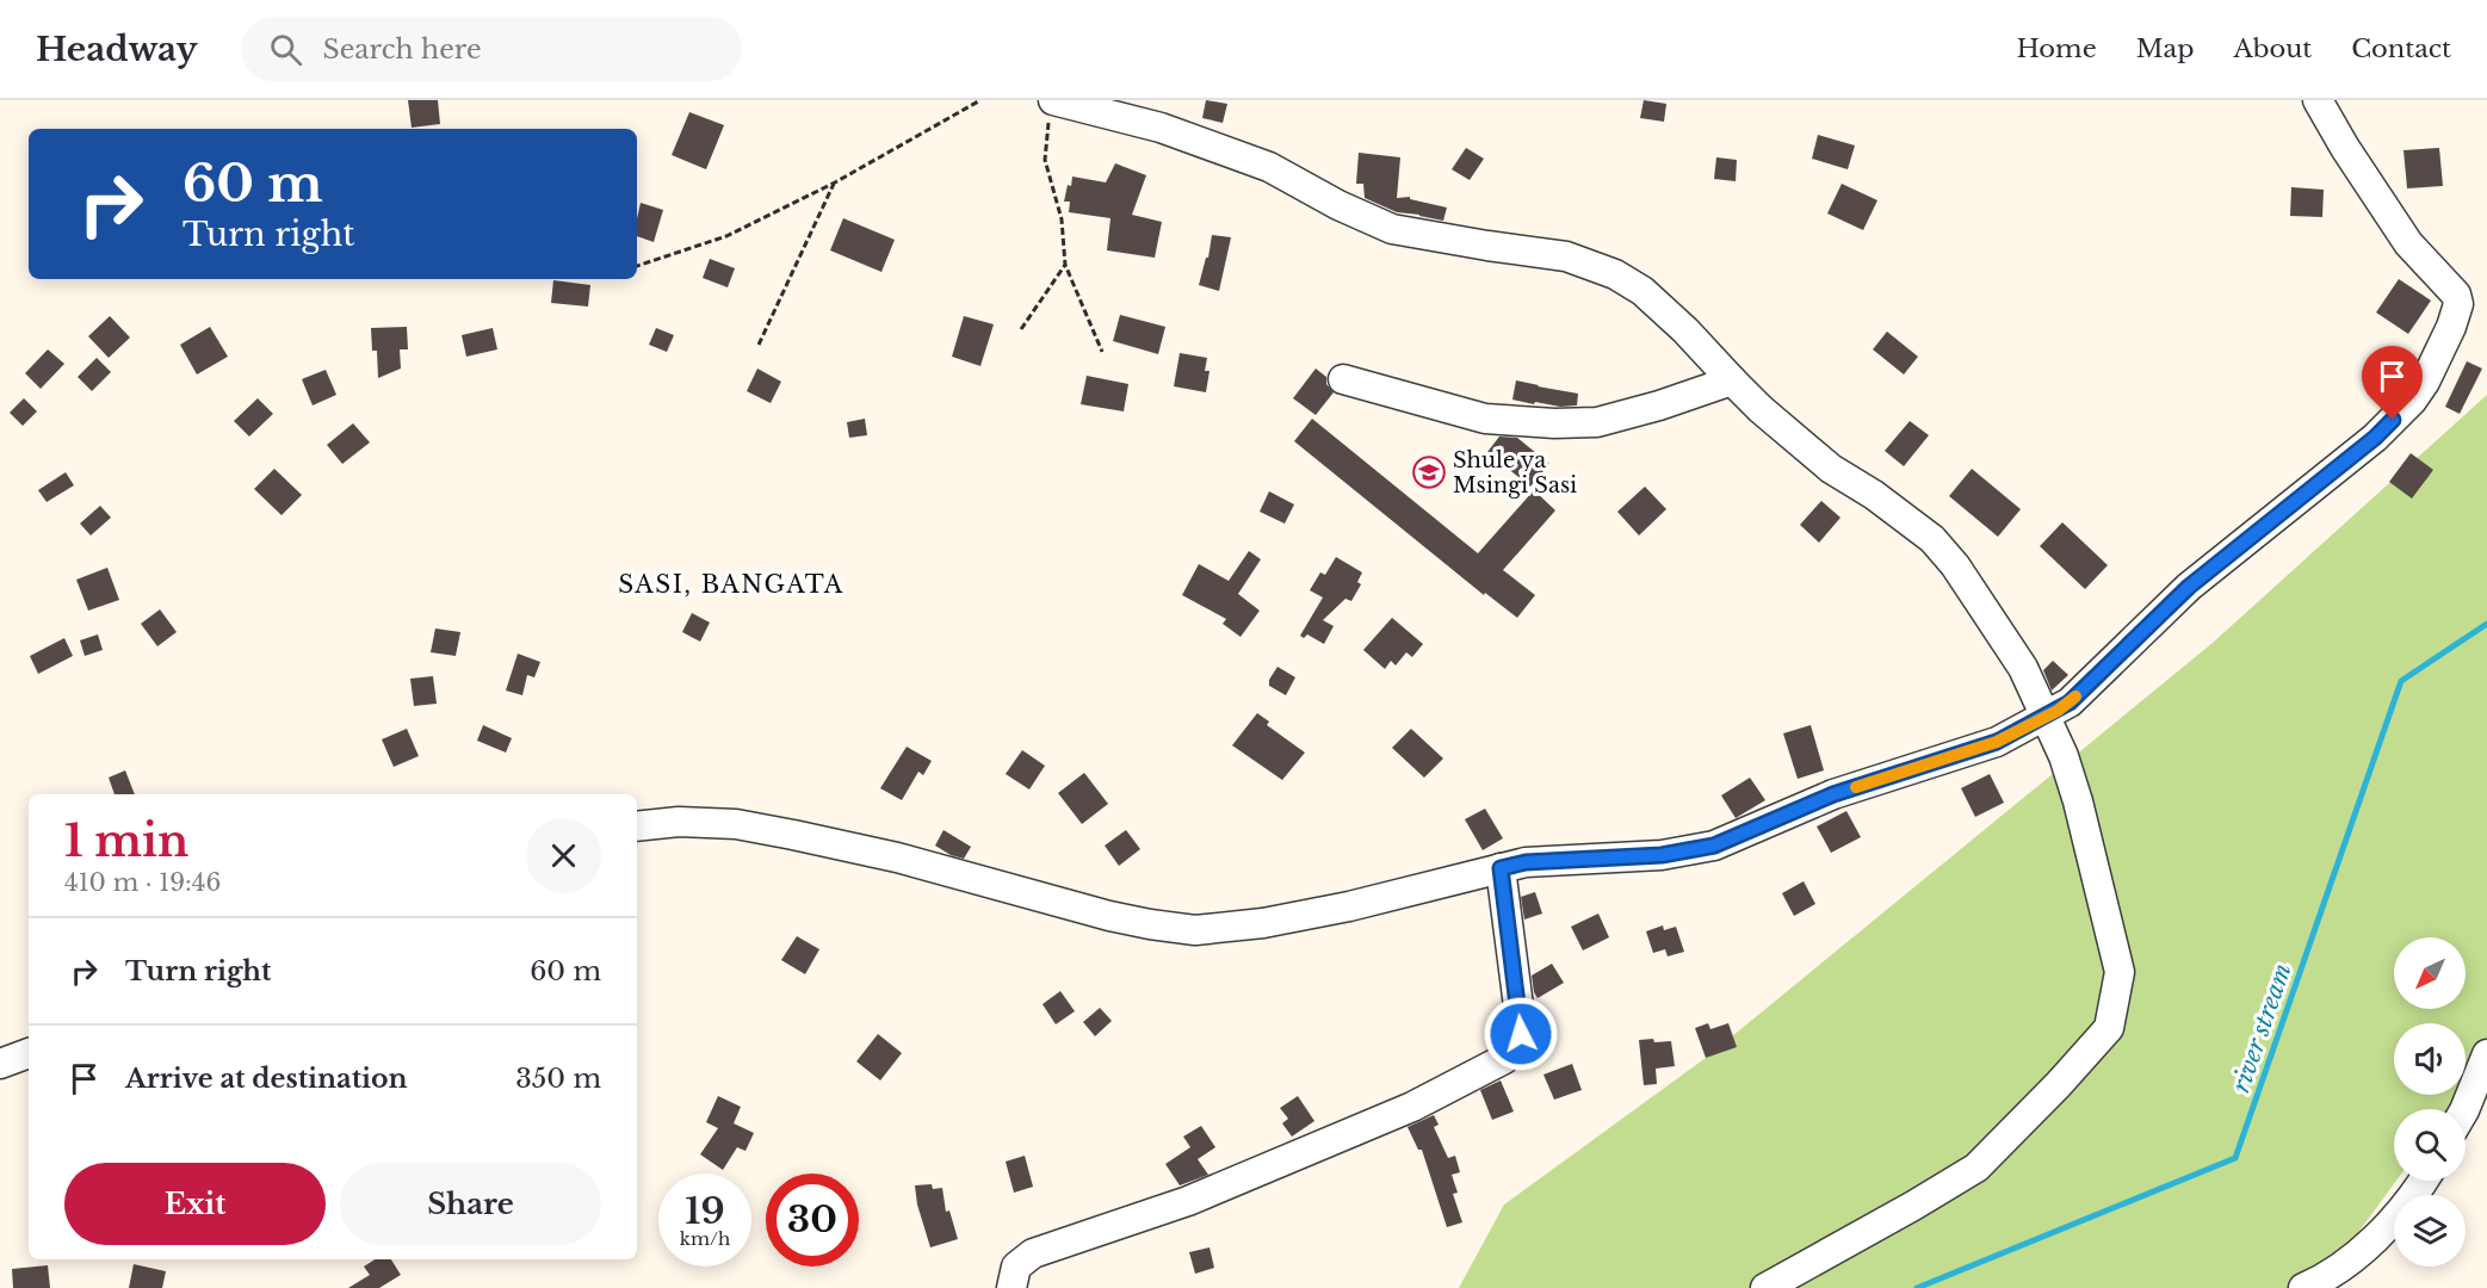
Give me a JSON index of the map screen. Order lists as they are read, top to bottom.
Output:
{
  "districts": ["SASI, BANGATA"],
  "water": ["river stream"],
  "places": {
    "school or university": ["Shule ya Msingi Sasi"]
  },
  "north": "bottom left",
  "page": {
    "header": "Headway",
    "search": "Search here",
    "nav": [
      "Home",
      "Map",
      "About",
      "Contact"
    ],
    "turn": ["60 m", "Turn right"],
    "heading": ["1 min", "410 m · 19:46"],
    "list": [
      {
        "name": "Turn right",
        "value": "60 m"
      },
      {
        "name": "Arrive at destination",
        "value": "350 m"
      }
    ],
    "buttons": ["Exit", "Share"],
    "speed": "19 km/h",
    "limit": "30"
  }
}
